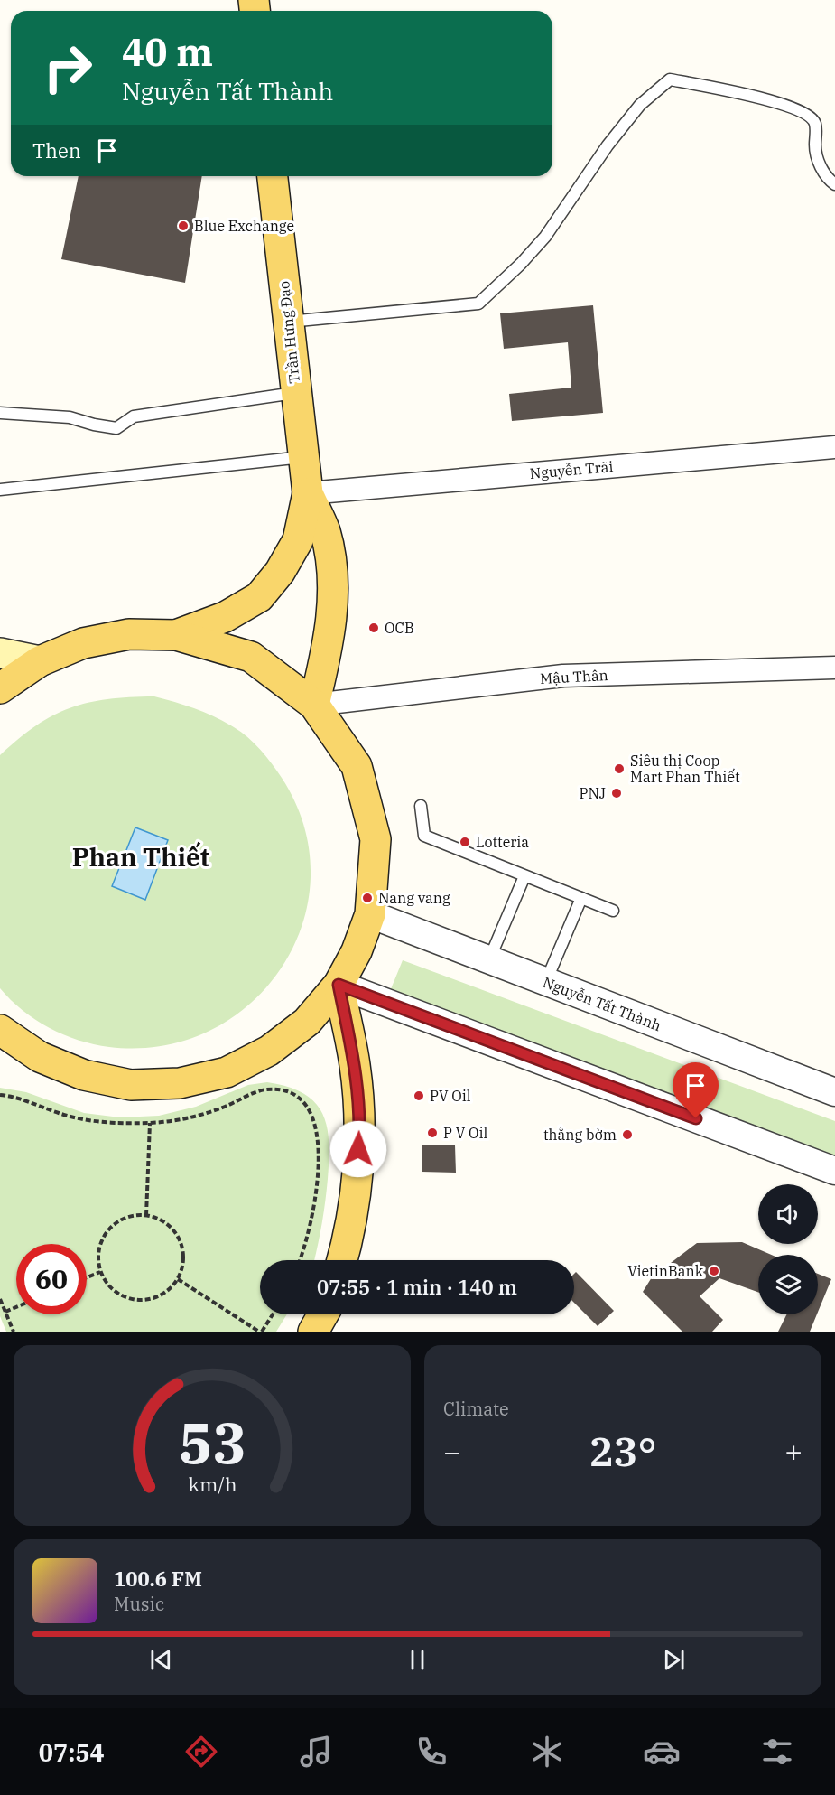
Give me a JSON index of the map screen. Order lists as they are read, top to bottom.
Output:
{
  "streets": {
    "main road": ["Trần Hưng Đạo"],
    "street": ["Nguyễn Trãi", "Mậu Thân", "Nguyễn Tất Thành"]
  },
  "crossings": [
    ["Trần Hưng Đạo", "Nguyễn Trãi"],
    ["Trần Hưng Đạo", "Mậu Thân"]
  ],
  "districts": ["Phan Thiết"],
  "places": [
    "Blue Exchange",
    "OCB",
    "Siêu thị Coop Mart Phan Thiết",
    "PNJ",
    "Lotteria",
    "Nang vang",
    "PV Oil",
    "P V Oil",
    "thằng bờm",
    "VietinBank"
  ],
  "page": {
    "turn": ["40 m", "Nguyễn Tất Thành"],
    "then": "Then",
    "limit": "60",
    "trip": "07:55 · 1 min · 140 m",
    "tile": "Climate",
    "heat": ["−", "23°", "+"],
    "song": ["100.6 FM", "Music"],
    "tabs": "07:54",
    "gauge": ["53", "km/h"]
  }
}
